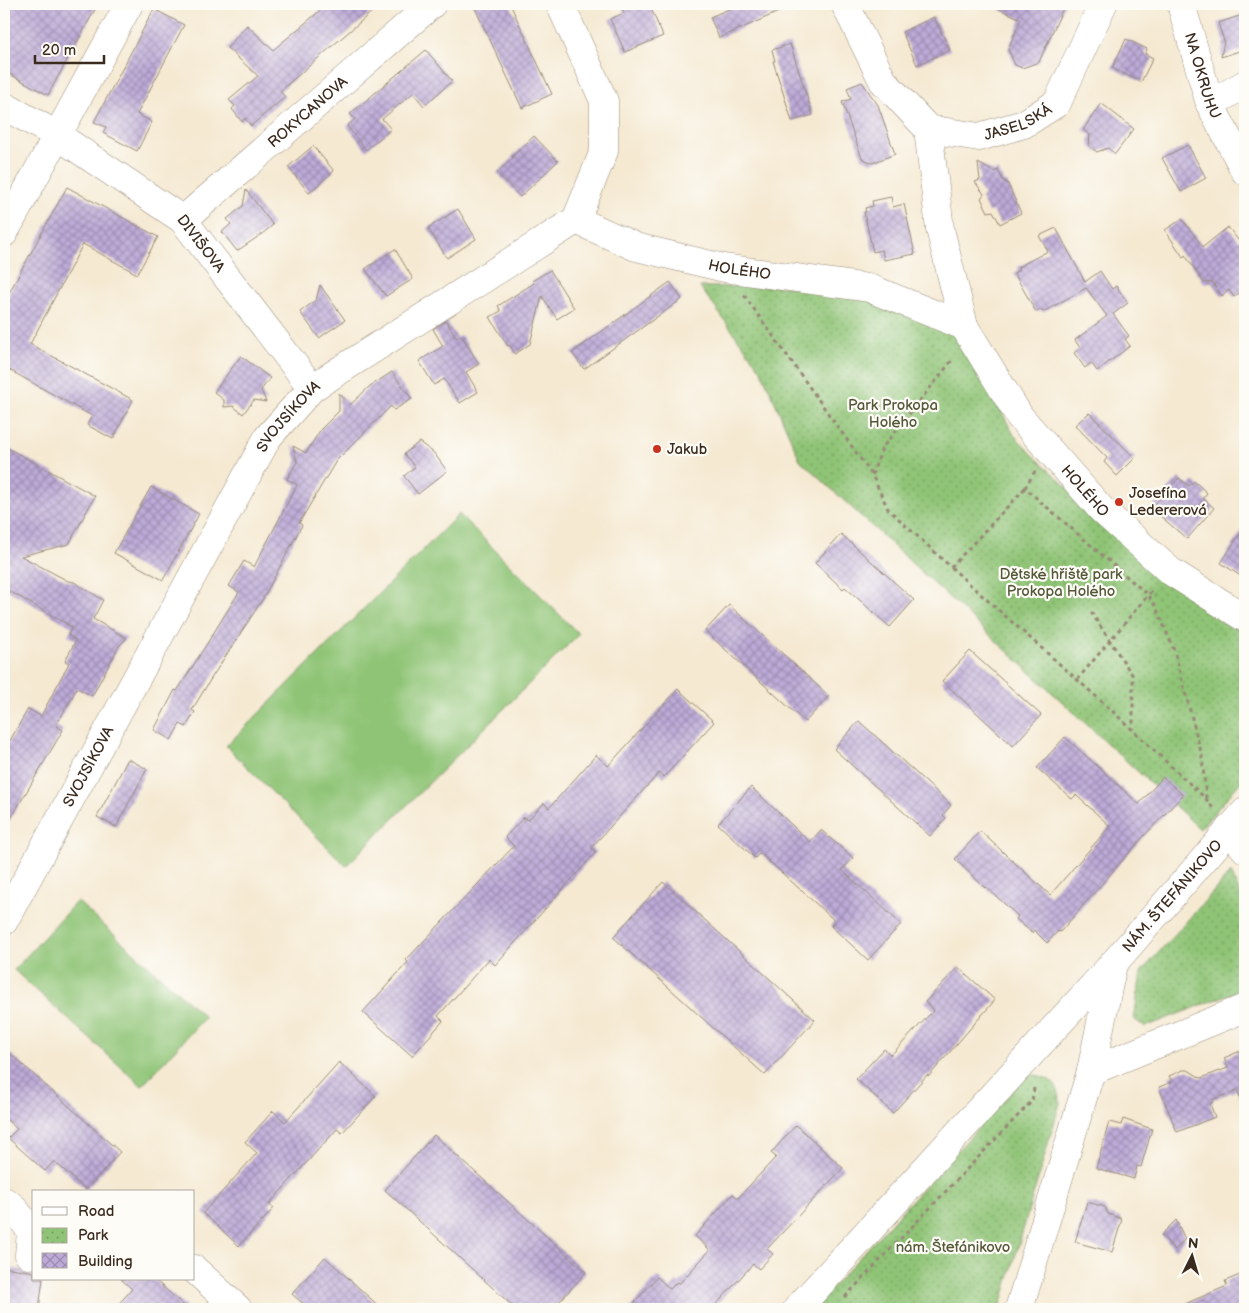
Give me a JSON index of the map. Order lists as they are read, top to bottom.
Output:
{
  "streets": {
    "street": [
      "NA OKRUHU",
      "ROKYCANOVA",
      "JASELSKÁ",
      "DIVIŠOVA",
      "HOLÉHO",
      "SVOJSÍKOVA",
      "NÁM. ŠTEFÁNIKOVO"
    ]
  },
  "crossings": [
    ["ROKYCANOVA", "DIVIŠOVA"],
    ["JASELSKÁ", "HOLÉHO"],
    ["DIVIŠOVA", "SVOJSÍKOVA"],
    ["HOLÉHO", "SVOJSÍKOVA"]
  ],
  "parks": ["Park Prokopa Holého", "Dětské hřiště park Prokopa Holého", "nám. Štefánikovo"],
  "places": ["Jakub", "Josefína Ledererová"],
  "legend": ["Road", "Park", "Building"],
  "scale_bar": "20 m",
  "north": "top"
}
